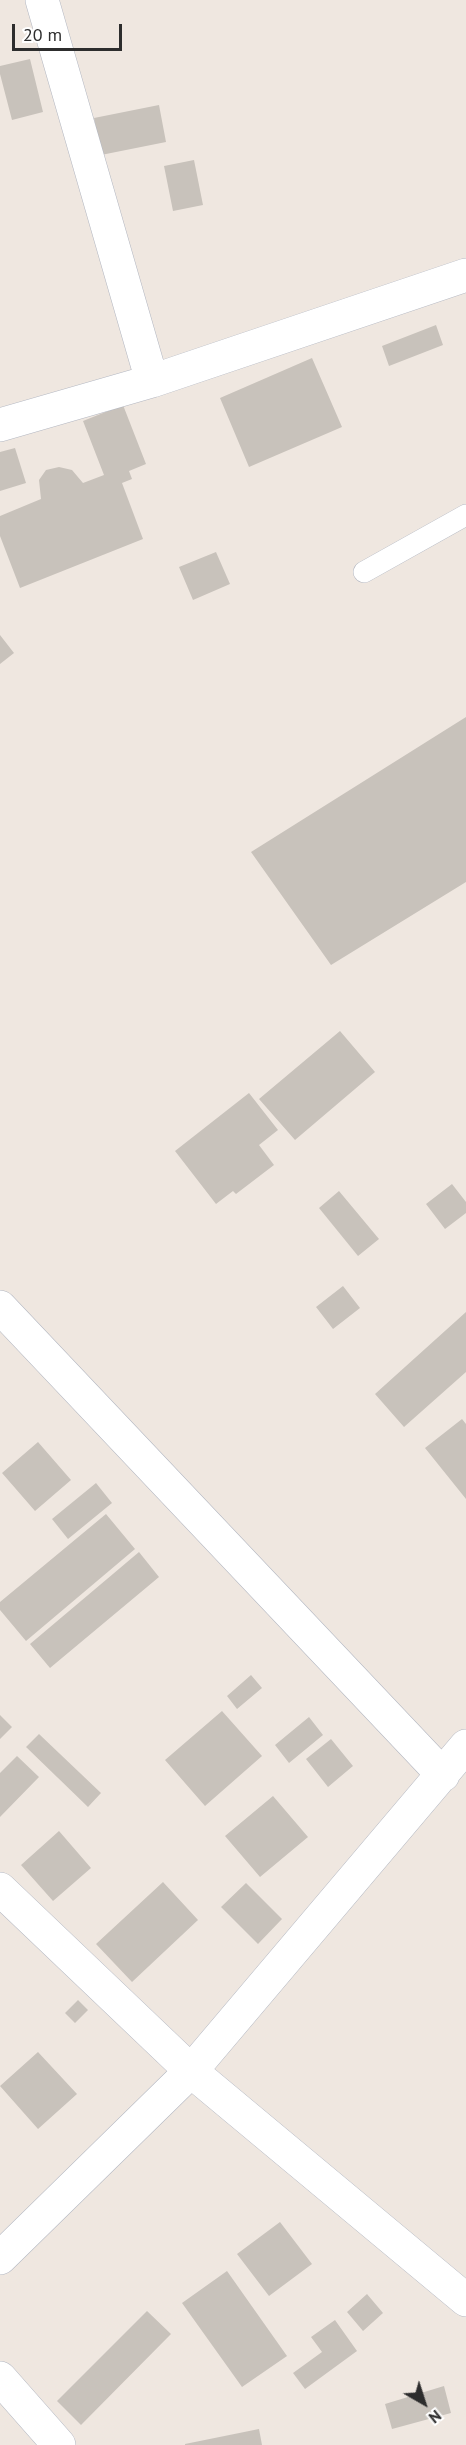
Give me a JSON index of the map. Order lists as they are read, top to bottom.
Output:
{
  "scale_bar": "20 m",
  "north": "bottom right"
}
